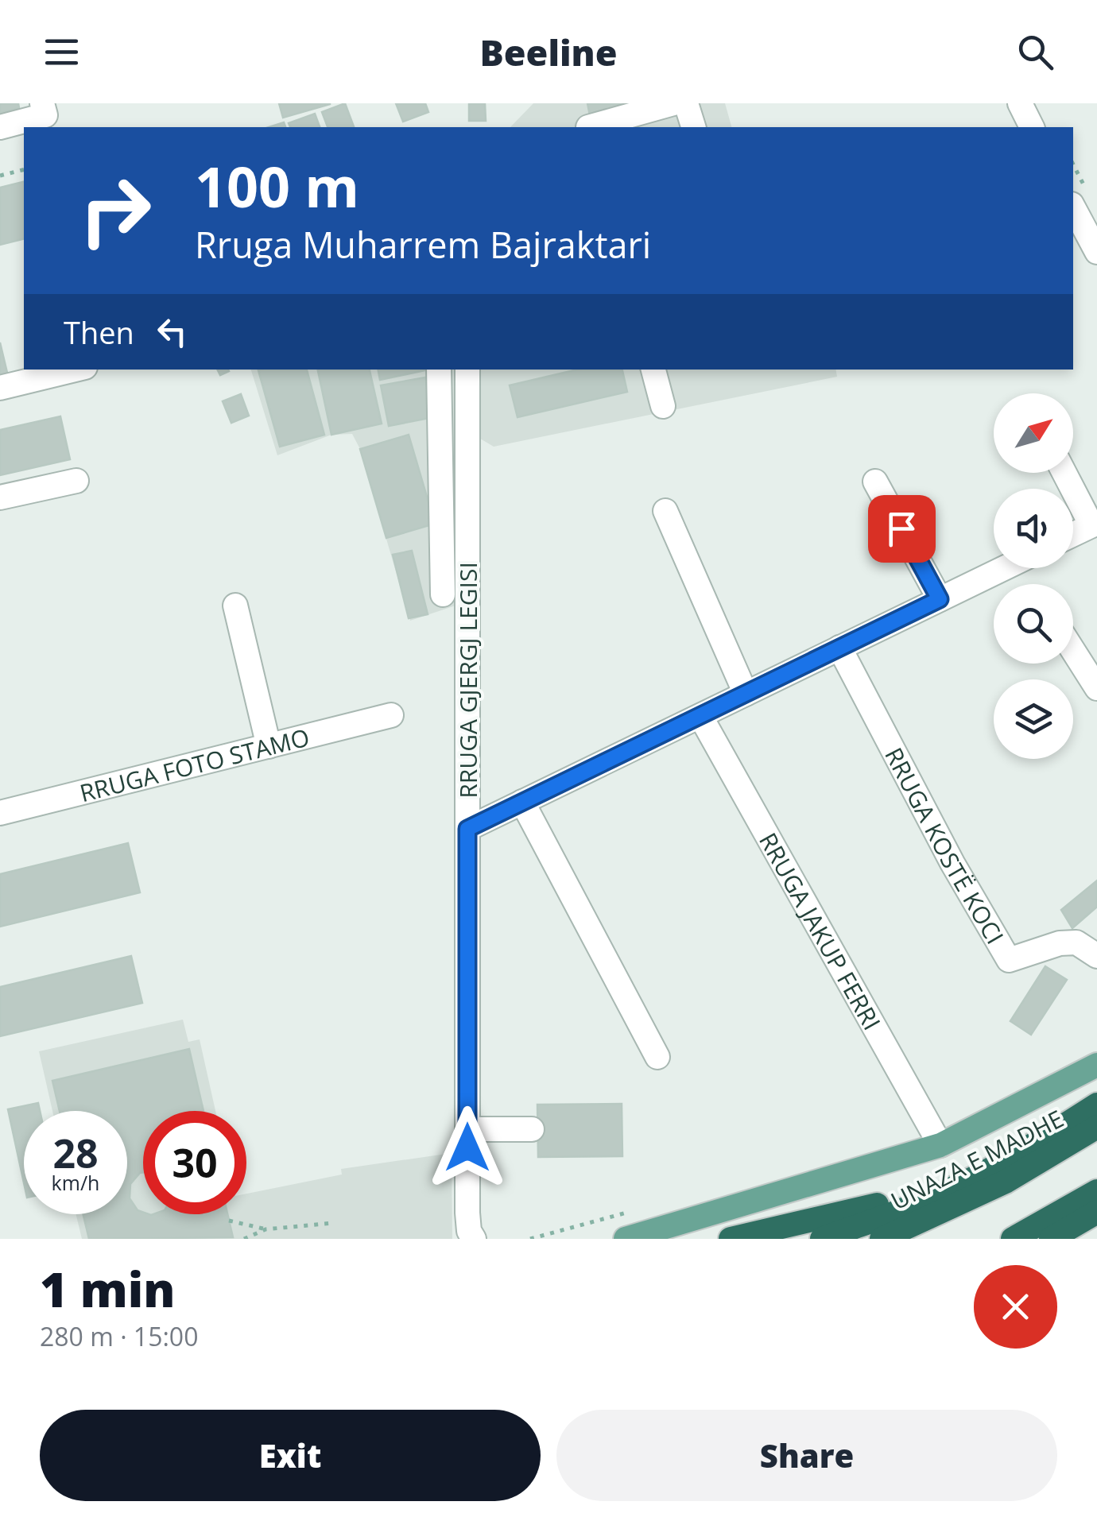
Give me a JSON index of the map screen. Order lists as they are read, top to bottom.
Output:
{
  "streets": {
    "highway": ["UNAZA E MADHE"],
    "street": [
      "RRUGA GJERGJ LEGISI",
      "RRUGA FOTO STAMO",
      "RRUGA KOSTË KOCI",
      "RRUGA JAKUP FERRI"
    ]
  },
  "north": "top right",
  "page": {
    "header": "Beeline",
    "turn": ["100 m", "Rruga Muharrem Bajraktari"],
    "then": "Then",
    "speed": "28 km/h",
    "limit": "30",
    "heading": ["1 min", "280 m · 15:00"],
    "buttons": ["Exit", "Share"]
  }
}
